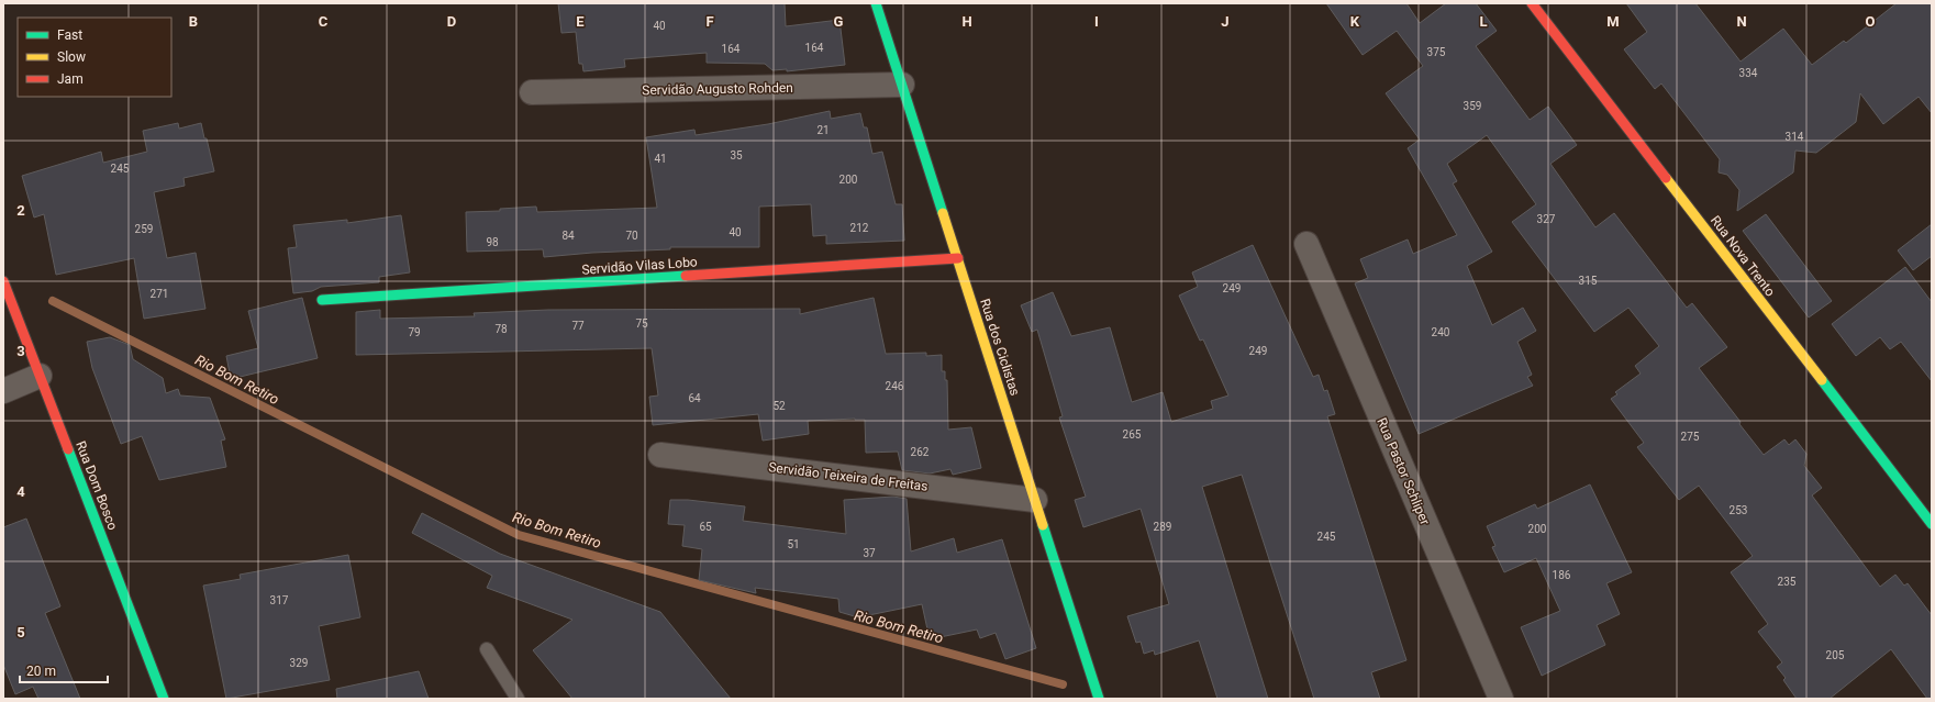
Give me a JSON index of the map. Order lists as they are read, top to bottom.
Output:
{
  "streets": {
    "street": [
      "Servidão Augusto Rohden",
      "Rua Nova Trento",
      "Servidão Vilas Lobo",
      "Rua dos Ciclistas",
      "Rua Pastor Schliper",
      "Servidão Teixeira de Freitas",
      "Rua Dom Bosco"
    ]
  },
  "crossings": [
    ["Servidão Augusto Rohden", "Rua dos Ciclistas"],
    ["Servidão Vilas Lobo", "Rua dos Ciclistas"],
    ["Rua dos Ciclistas", "Servidão Teixeira de Freitas"]
  ],
  "water": ["Rio Bom Retiro"],
  "house_numbers": [
    "40",
    "164",
    "164",
    "375",
    "334",
    "359",
    "21",
    "314",
    "35",
    "41",
    "245",
    "200",
    "327",
    "212",
    "259",
    "40",
    "84",
    "70",
    "98",
    "315",
    "249",
    "271",
    "75",
    "77",
    "78",
    "79",
    "240",
    "249",
    "246",
    "64",
    "52",
    "265",
    "275",
    "262",
    "253",
    "65",
    "289",
    "200",
    "245",
    "51",
    "37",
    "186",
    "235",
    "317",
    "205",
    "329"
  ],
  "legend": ["Fast", "Slow", "Jam"],
  "scale_bar": "20 m",
  "grid": {
    "columns": [
      "B",
      "C",
      "D",
      "E",
      "F",
      "G",
      "H",
      "I",
      "J",
      "K",
      "L",
      "M",
      "N",
      "O"
    ],
    "rows": [
      "2",
      "3",
      "4",
      "5"
    ]
  }
}
